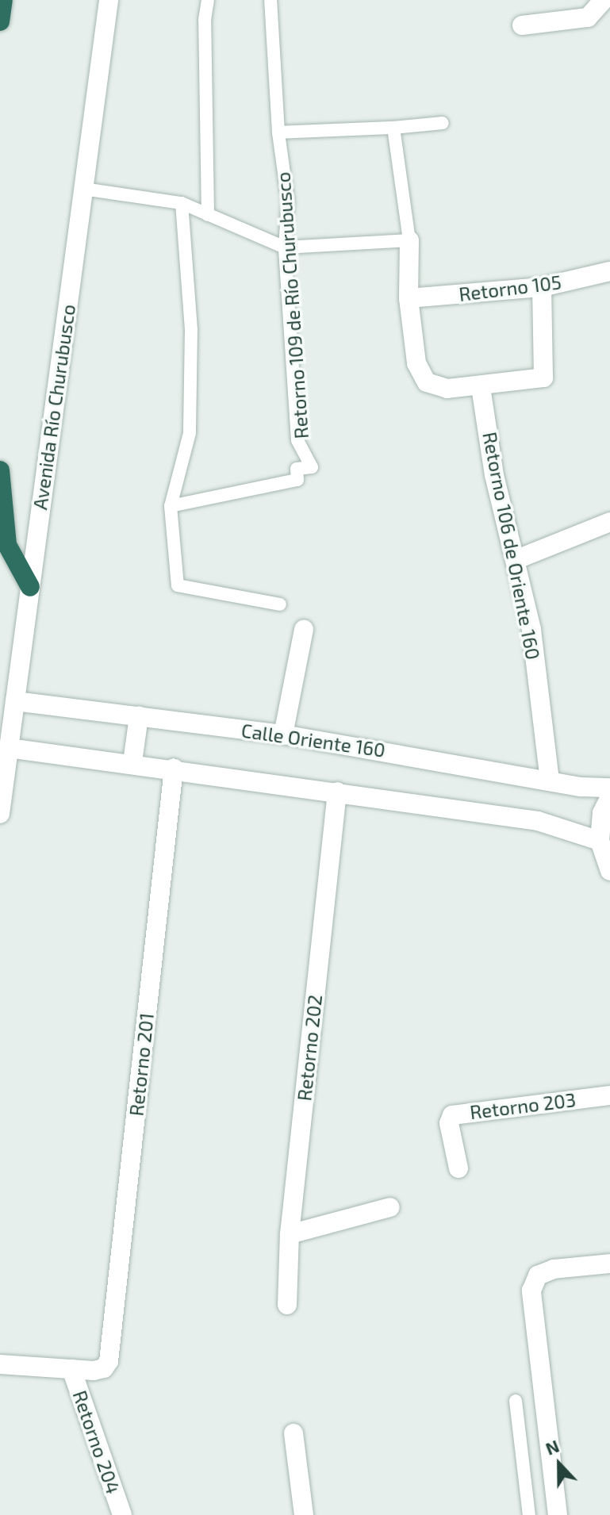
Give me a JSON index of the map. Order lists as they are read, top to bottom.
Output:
{
  "streets": {
    "street": [
      "Retorno 105",
      "Avenida Río Churubusco",
      "Retorno 106 de Oriente 160",
      "Calle Oriente 160",
      "Retorno 202",
      "Retorno 201",
      "Retorno 203",
      "Retorno 204"
    ],
    "lane": ["Retorno 109 de Río Churubusco"]
  },
  "crossings": [
    ["Avenida Río Churubusco", "Calle Oriente 160"],
    ["Retorno 106 de Oriente 160", "Calle Oriente 160"],
    ["Retorno 201", "Retorno 204"]
  ],
  "north": "top"
}
